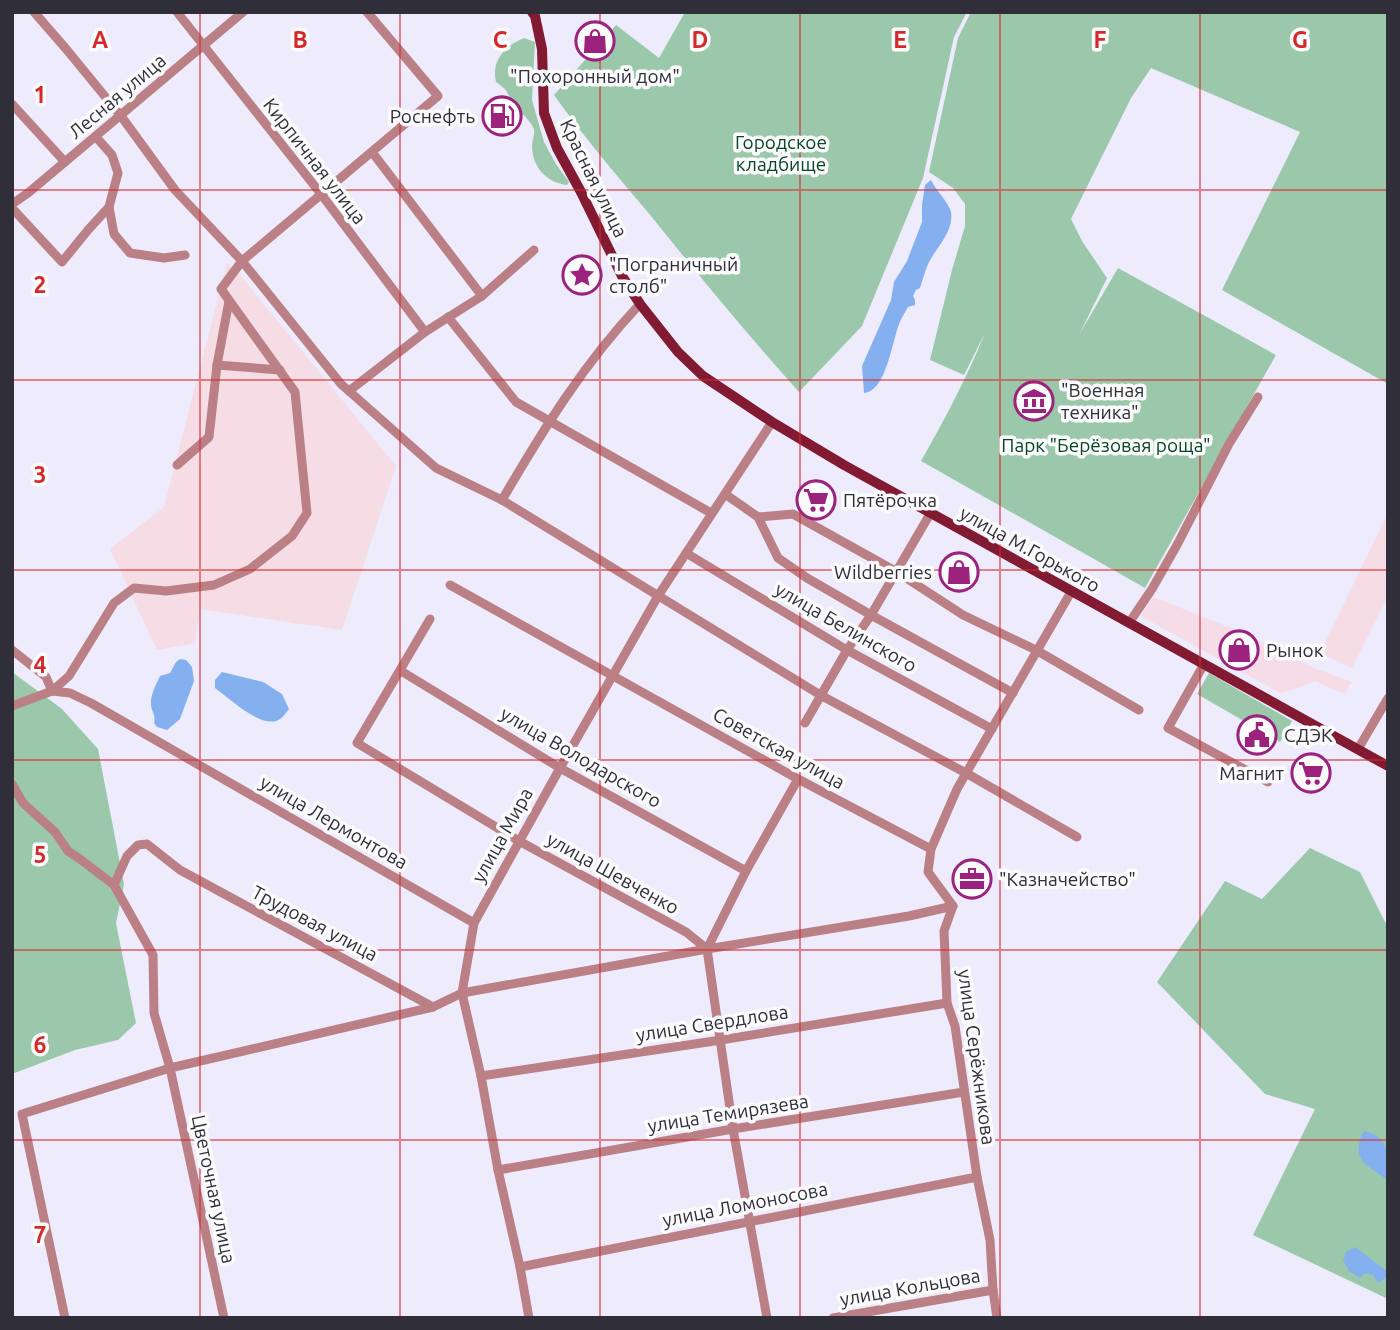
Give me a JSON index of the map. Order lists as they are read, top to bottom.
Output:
{
  "streets": {
    "main road": ["Красная улица", "улица М.Горького"],
    "street": [
      "Лесная улица",
      "Кирпичная улица",
      "улица Белинского",
      "Советская улица",
      "улица Володарского",
      "улица Лермонтова",
      "улица Мира",
      "улица Шевченко",
      "Трудовая улица",
      "улица Свердлова",
      "улица Серёжникова",
      "улица Темирязева",
      "Цветочная улица",
      "улица Ломоносова",
      "улица Кольцова"
    ]
  },
  "crossings": [
    ["Лесная улица", "Кирпичная улица"],
    ["Красная улица", "улица М.Горького"],
    ["улица М.Горького", "улица Мира"],
    ["улица Белинского", "улица Мира"],
    ["Советская улица", "улица Мира"],
    ["улица Володарского", "улица Мира"],
    ["улица Володарского", "улица Шевченко"],
    ["улица Лермонтова", "улица Мира"],
    ["улица Мира", "улица Шевченко"],
    ["улица Мира", "улица Свердлова"],
    ["улица Мира", "улица Темирязева"],
    ["улица Мира", "улица Ломоносова"],
    ["Трудовая улица", "Цветочная улица"],
    ["улица Свердлова", "улица Серёжникова"],
    ["улица Серёжникова", "улица Темирязева"],
    ["улица Серёжникова", "улица Ломоносова"],
    ["улица Серёжникова", "улица Кольцова"]
  ],
  "parks": ["Городское кладбище", "Парк \"Берёзовая роща\""],
  "places": {
    "shop": ["\"Похоронный дом\"", "Wildberries", "Рынок"],
    "fuel station": ["Роснефть"],
    "place": ["\"Пограничный столб\""],
    "museum": ["\"Военная техника\""],
    "supermarket": ["Пятёрочка", "Магнит"],
    "public building": ["СДЭК"],
    "office": ["\"Казначейство\""]
  },
  "grid": {
    "columns": [
      "A",
      "B",
      "C",
      "D",
      "E",
      "F",
      "G"
    ],
    "rows": [
      "1",
      "2",
      "3",
      "4",
      "5",
      "6",
      "7"
    ]
  }
}
